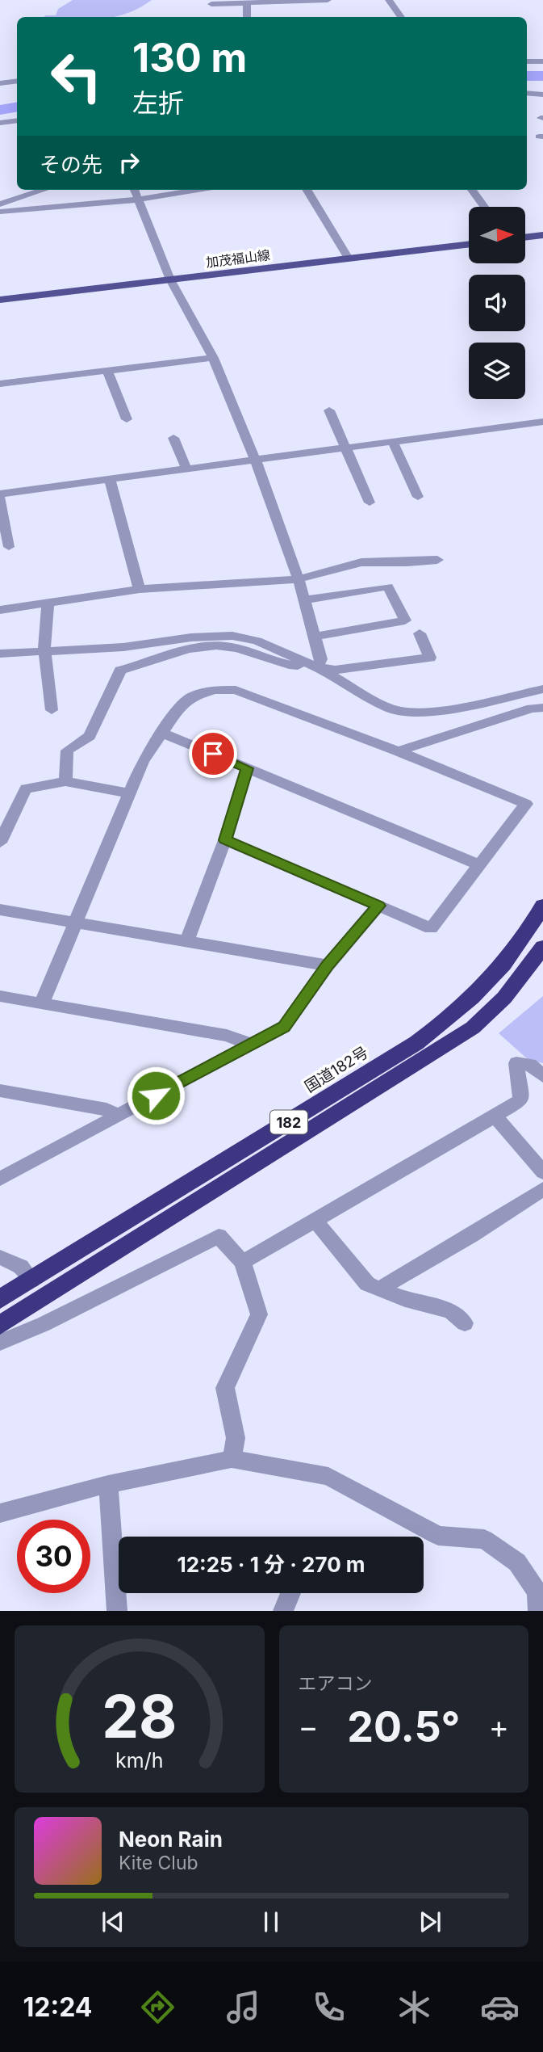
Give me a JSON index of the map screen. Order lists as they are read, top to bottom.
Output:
{
  "streets": {
    "highway": ["国道182号", "182"],
    "main road": ["加茂福山線"]
  },
  "north": "right",
  "page": {
    "turn": ["130 m", "左折"],
    "then": "その先",
    "limit": "30",
    "trip": "12:25 · 1 分 · 270 m",
    "tile": "エアコン",
    "heat": ["−", "20.5°", "+"],
    "song": ["Neon Rain", "Kite Club"],
    "tabs": "12:24",
    "gauge": ["28", "km/h"]
  }
}
